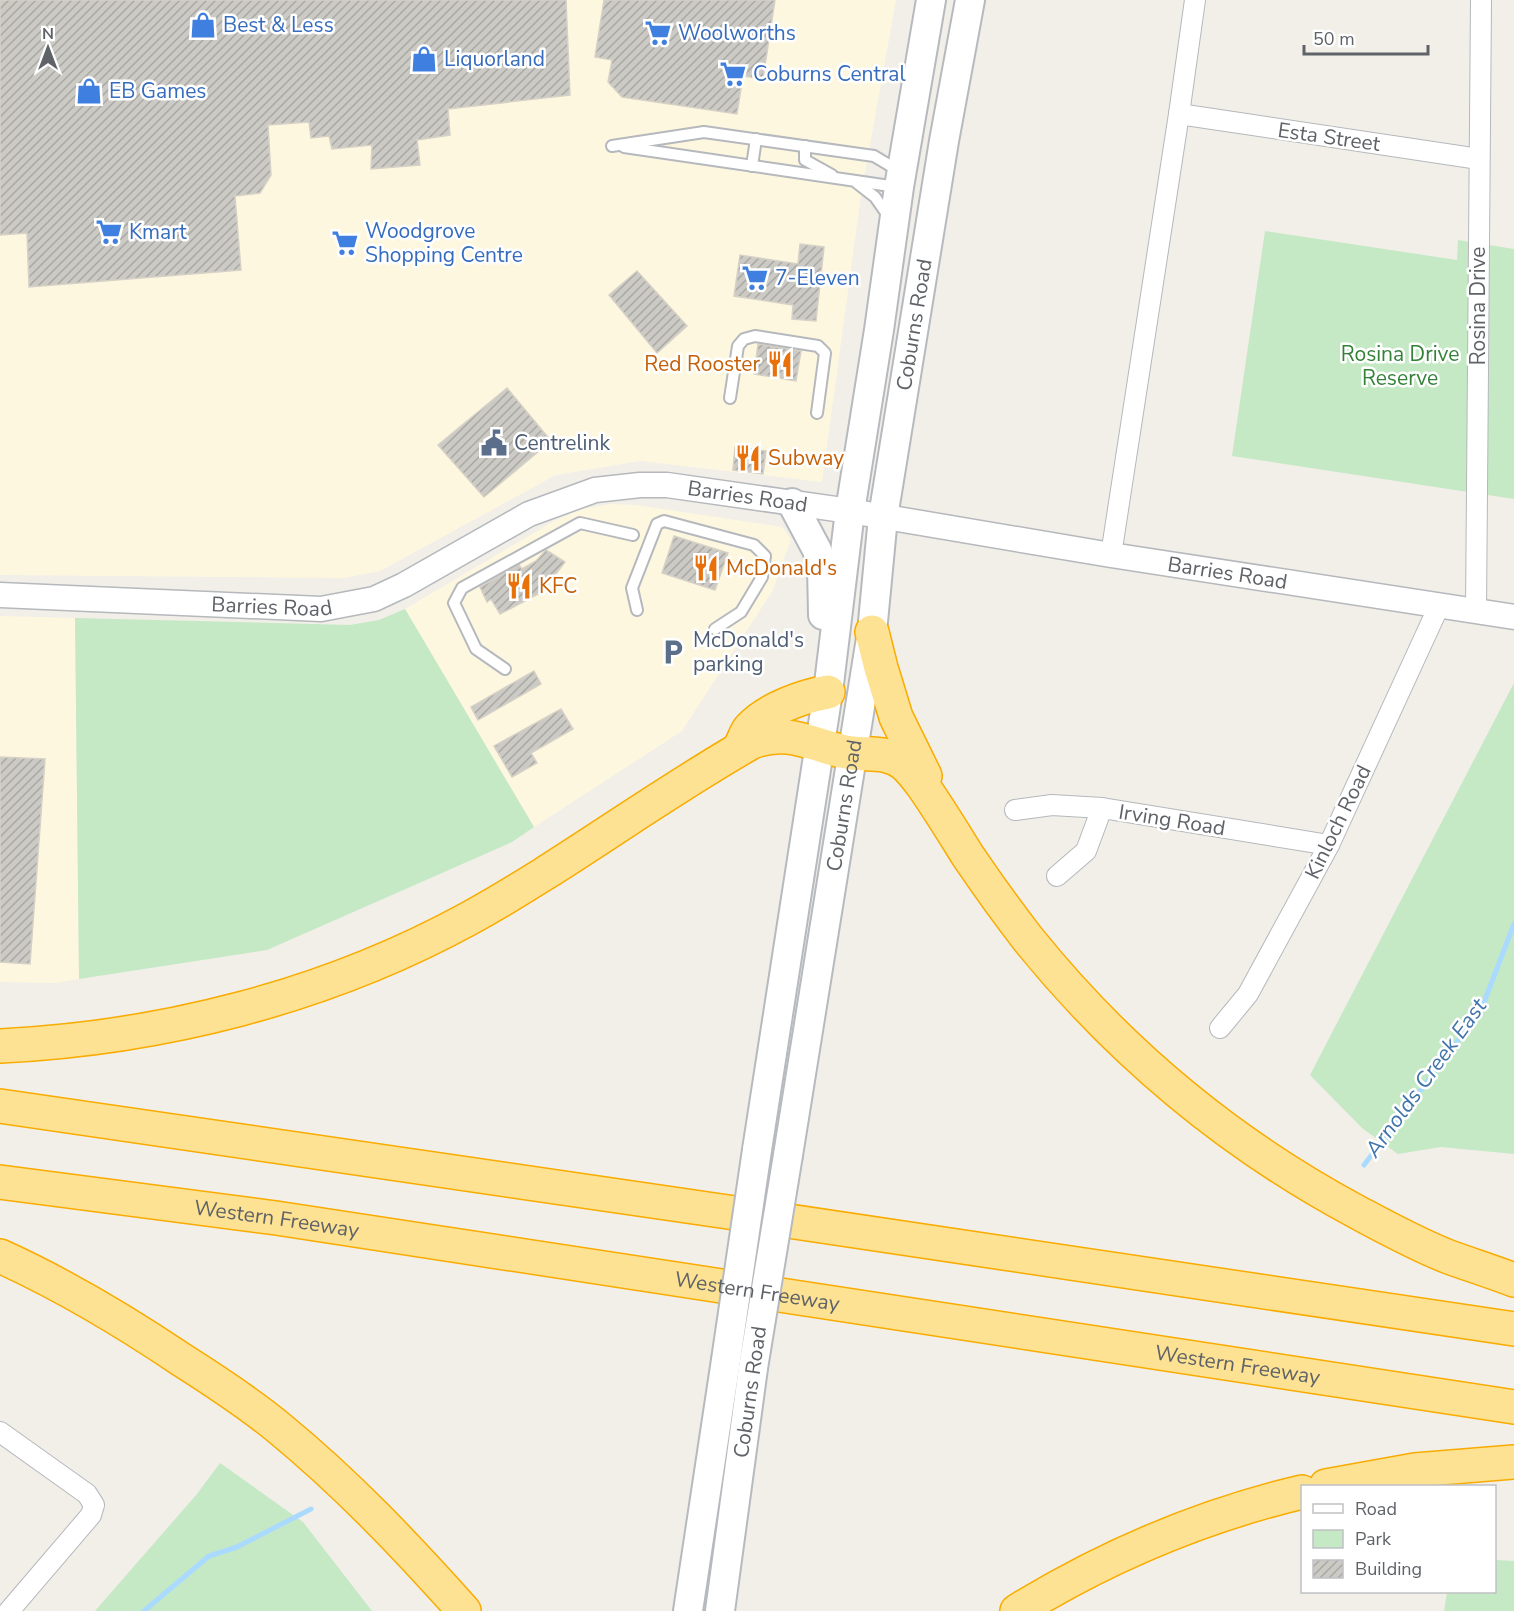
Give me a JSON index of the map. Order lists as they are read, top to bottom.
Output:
{
  "streets": {
    "highway": ["Western Freeway"],
    "main road": ["Coburns Road"],
    "street": [
      "Esta Street",
      "Rosina Drive",
      "Barries Road",
      "Irving Road",
      "Kinloch Road"
    ]
  },
  "crossings": [
    ["Esta Street", "Rosina Drive"],
    ["Rosina Drive", "Barries Road"],
    ["Coburns Road", "Barries Road"],
    ["Barries Road", "Kinloch Road"],
    ["Irving Road", "Kinloch Road"]
  ],
  "water": ["Arnolds Creek East"],
  "parks": ["Rosina Drive Reserve"],
  "places": {
    "shop": ["Best & Less", "Liquorland", "EB Games"],
    "supermarket": [
      "Woolworths",
      "Coburns Central",
      "Kmart",
      "Woodgrove Shopping Centre",
      "7-Eleven"
    ],
    "restaurant": [
      "Red Rooster",
      "Subway",
      "McDonald's",
      "KFC"
    ],
    "public building": ["Centrelink"],
    "parking": ["McDonald's parking"]
  },
  "legend": ["Road", "Park", "Building"],
  "scale_bar": "50 m",
  "north": "top"
}
